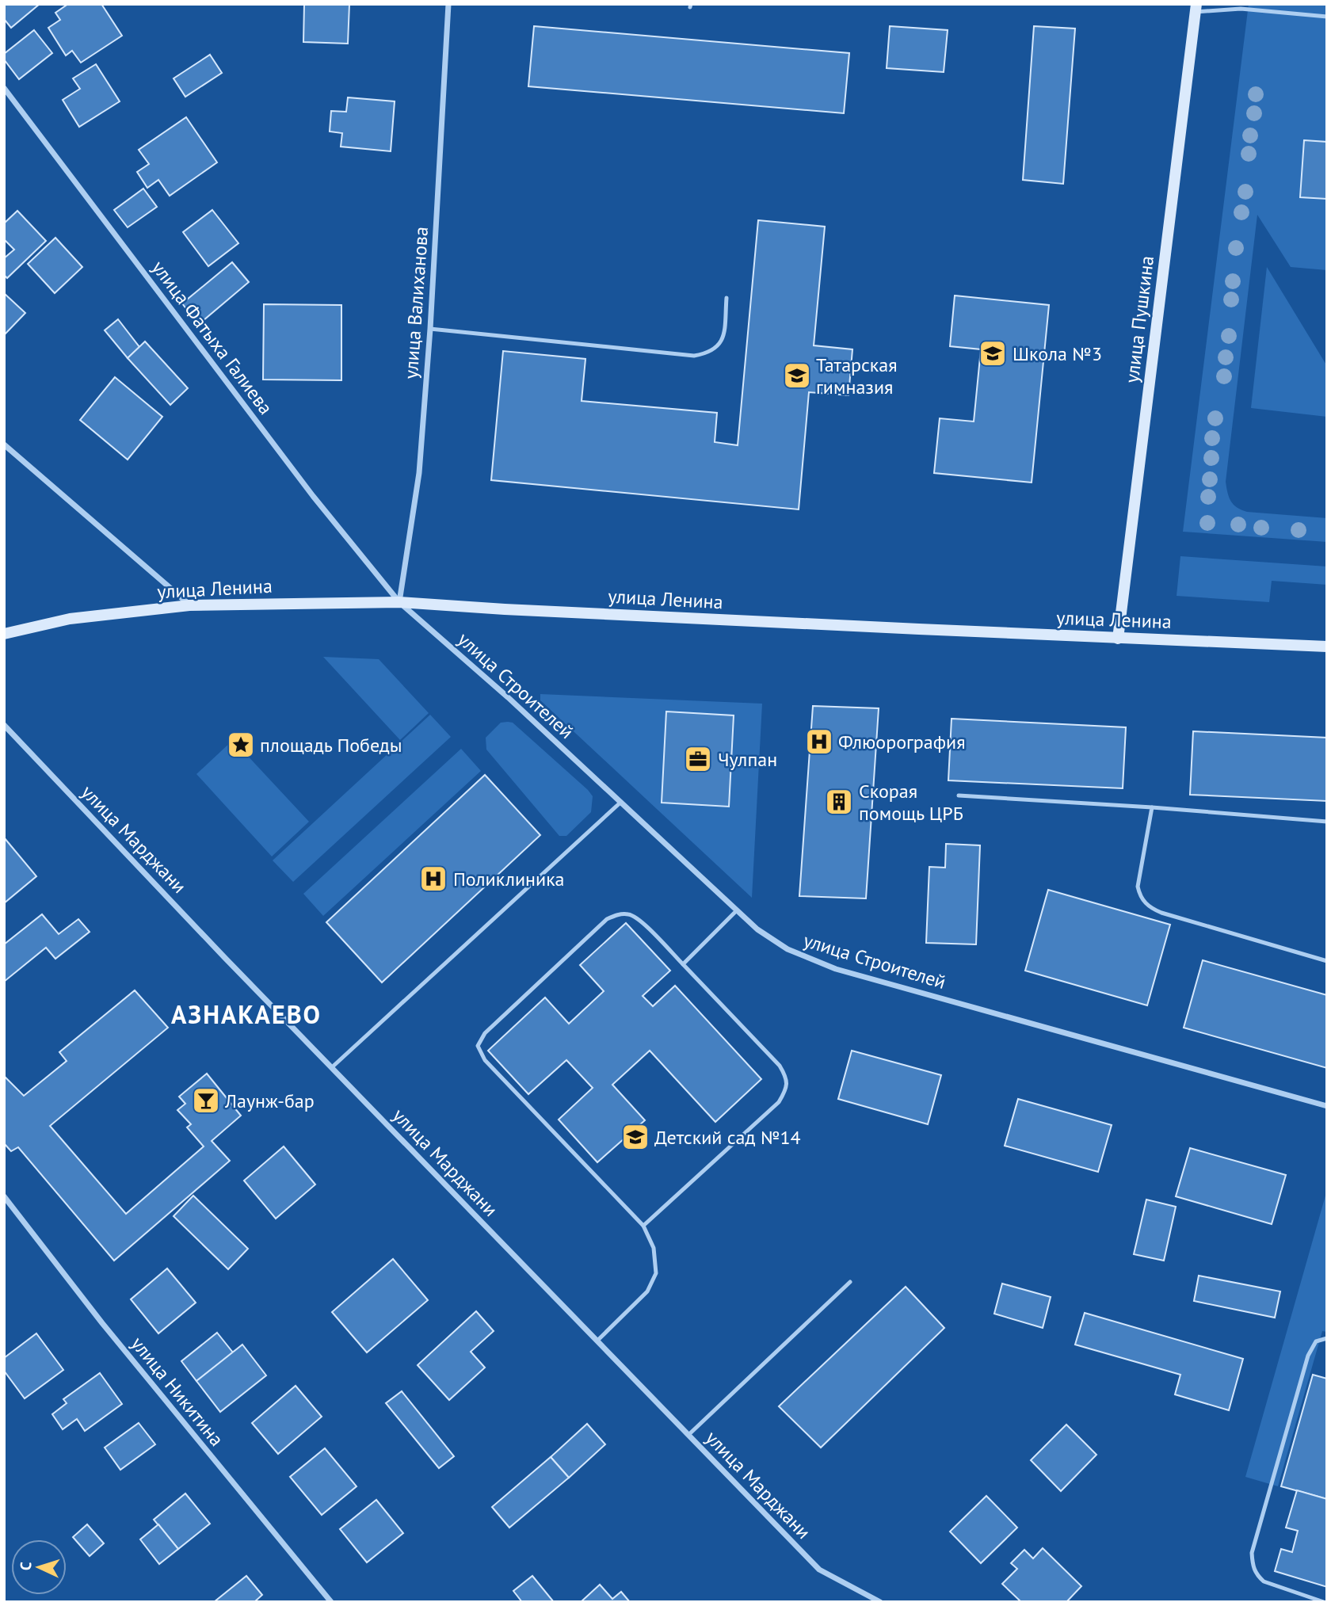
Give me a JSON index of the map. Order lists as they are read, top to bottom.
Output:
{
  "streets": {
    "main road": ["улица Пушкина", "улица Ленина"],
    "street": [
      "улица Валиханова",
      "улица Фатыха Галиева",
      "улица Строителей",
      "улица Марджани",
      "улица Никитина"
    ]
  },
  "crossings": [
    ["улица Валиханова", "улица Фатыха Галиева"],
    ["улица Валиханова", "улица Ленина"],
    ["улица Валиханова", "улица Строителей"],
    ["улица Пушкина", "улица Ленина"],
    ["улица Фатыха Галиева", "улица Ленина"],
    ["улица Фатыха Галиева", "улица Строителей"],
    ["улица Ленина", "улица Строителей"]
  ],
  "districts": ["АЗНАКАЕВО"],
  "places": {
    "school or university": ["Школа №3", "Татарская гимназия", "Детский сад №14"],
    "hospital": ["Флюорография", "Поликлиника"],
    "place": ["площадь Победы"],
    "office": ["Чулпан"],
    "building": ["Скорая помощь ЦРБ"],
    "bar": ["Лаунж-бар"]
  },
  "north": "left"
}
